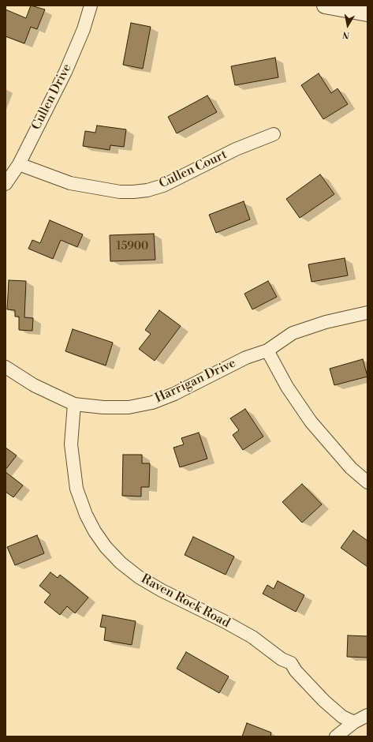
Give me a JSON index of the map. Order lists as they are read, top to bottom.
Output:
{
  "streets": {
    "street": [
      "Cullen Drive",
      "Cullen Court",
      "Harrigan Drive",
      "Raven Rock Road"
    ]
  },
  "crossings": [
    ["Cullen Drive", "Cullen Court"],
    ["Harrigan Drive", "Raven Rock Road"]
  ],
  "house_numbers": ["15900"],
  "north": "bottom"
}
